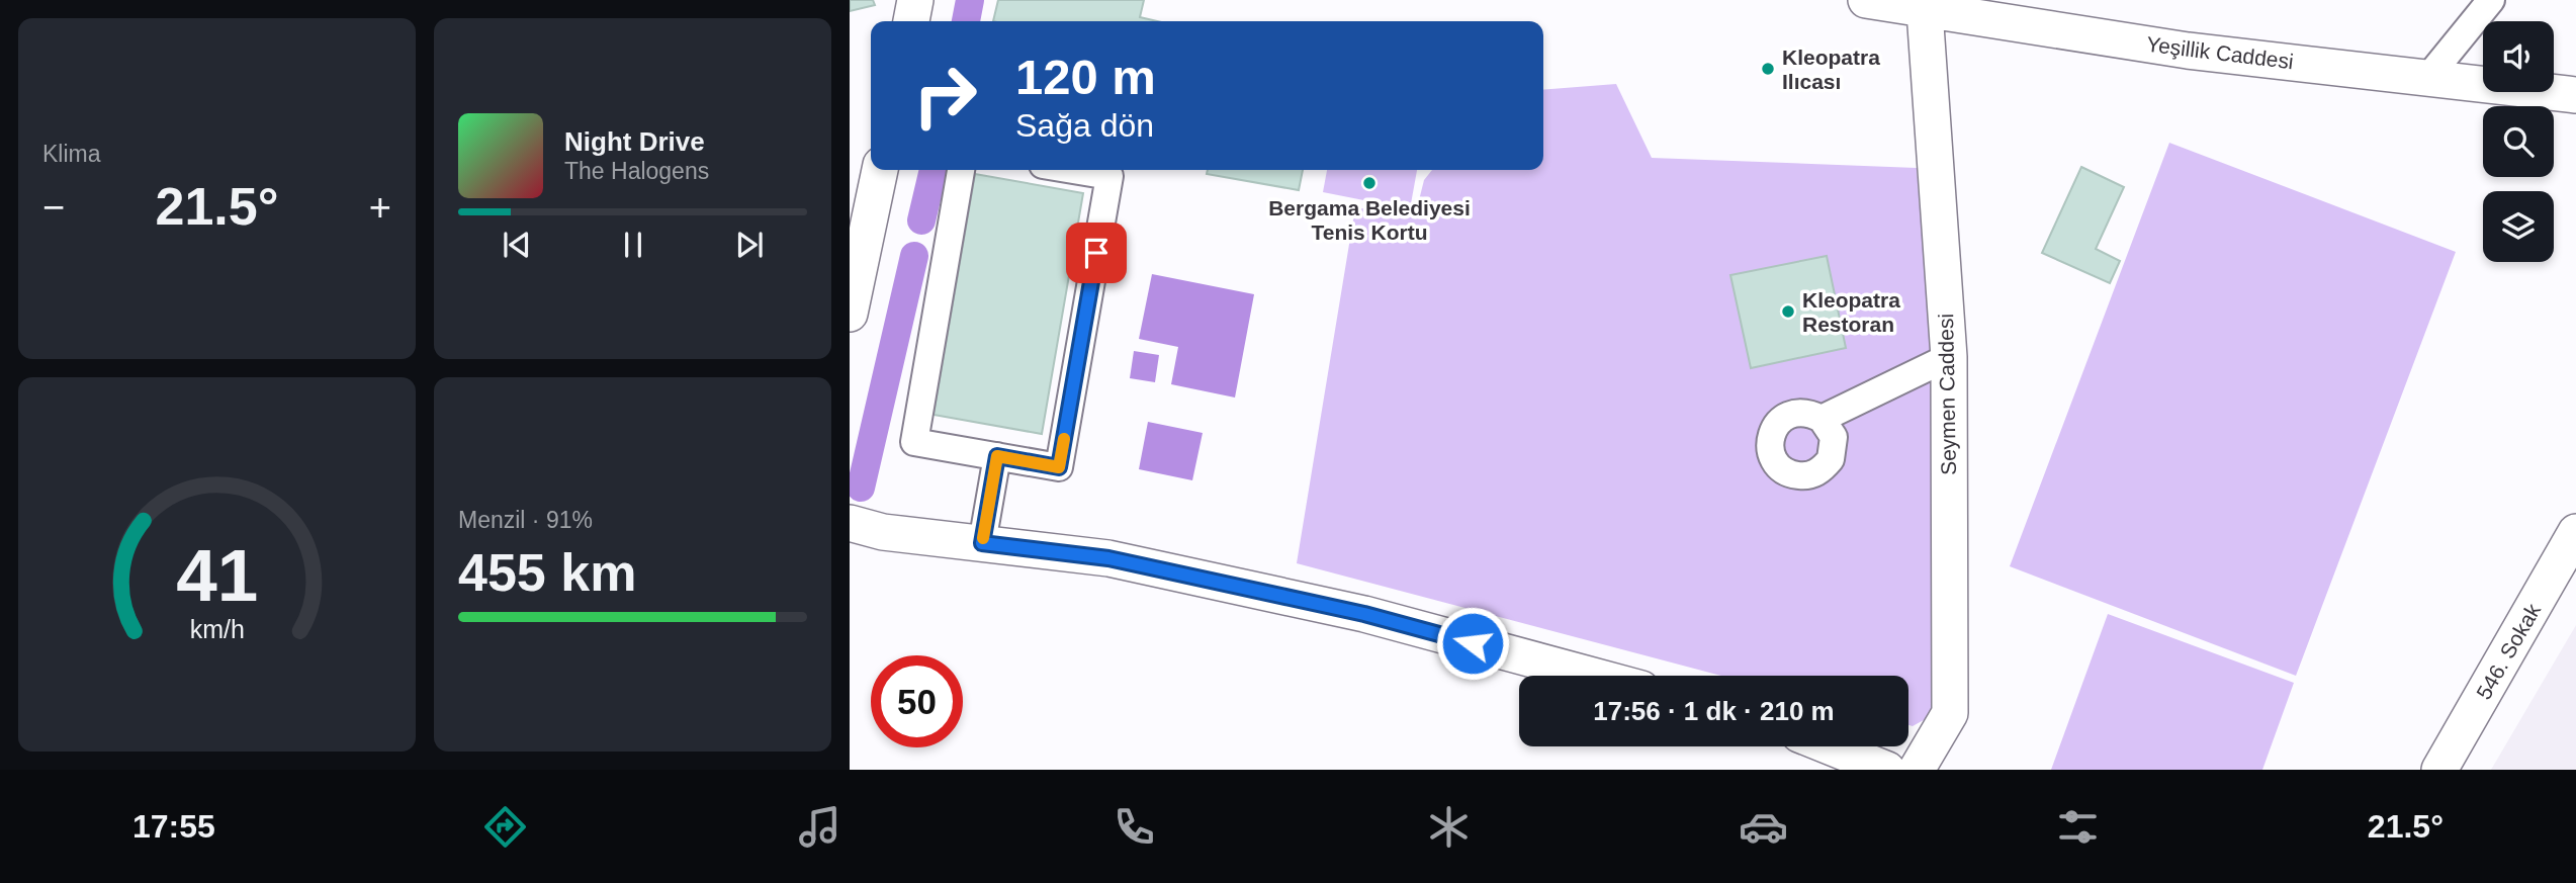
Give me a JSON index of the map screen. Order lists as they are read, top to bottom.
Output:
{
  "streets": {
    "main road": ["Yeşillik Caddesi", "Seymen Caddesi", "546. Sokak"]
  },
  "crossings": [
    ["Yeşillik Caddesi", "Seymen Caddesi"]
  ],
  "places": ["Kleopatra Ilıcası", "Bergama Belediyesi Tenis Kortu", "Kleopatra Restoran"],
  "page": {
    "tile": [
      "Klima",
      ["Menzil · 91%", "455 km"]
    ],
    "turn": ["120 m", "Sağa dön"],
    "song": ["Night Drive", "The Halogens"],
    "heat": ["−", "21.5°", "+"],
    "limit": "50",
    "trip": "17:56 · 1 dk · 210 m",
    "tabs": ["17:55", "21.5°"],
    "gauge": ["41", "km/h"]
  }
}
